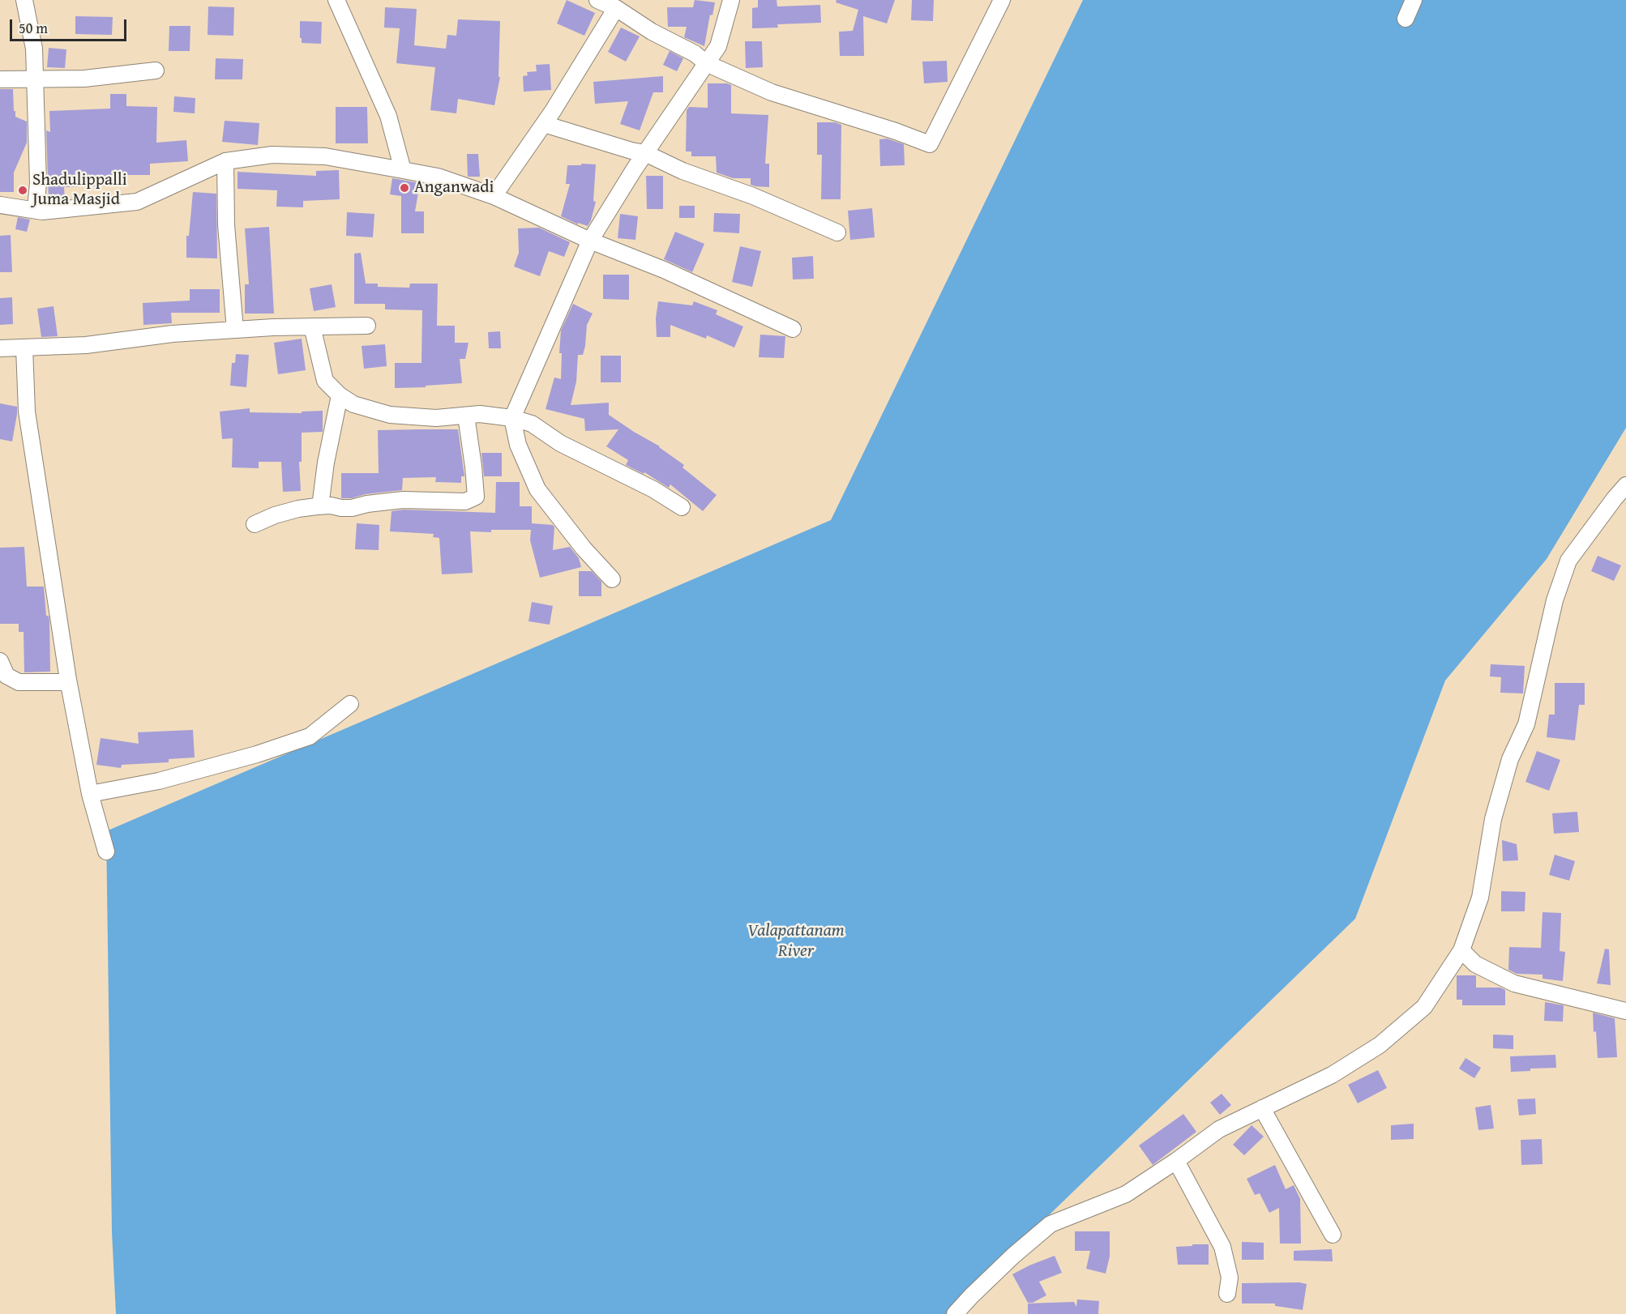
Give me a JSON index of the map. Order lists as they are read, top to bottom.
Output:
{
  "water": ["Valapattanam River"],
  "places": ["Anganwadi", "Shadulippalli Juma Masjid"],
  "scale_bar": "50 m"
}
